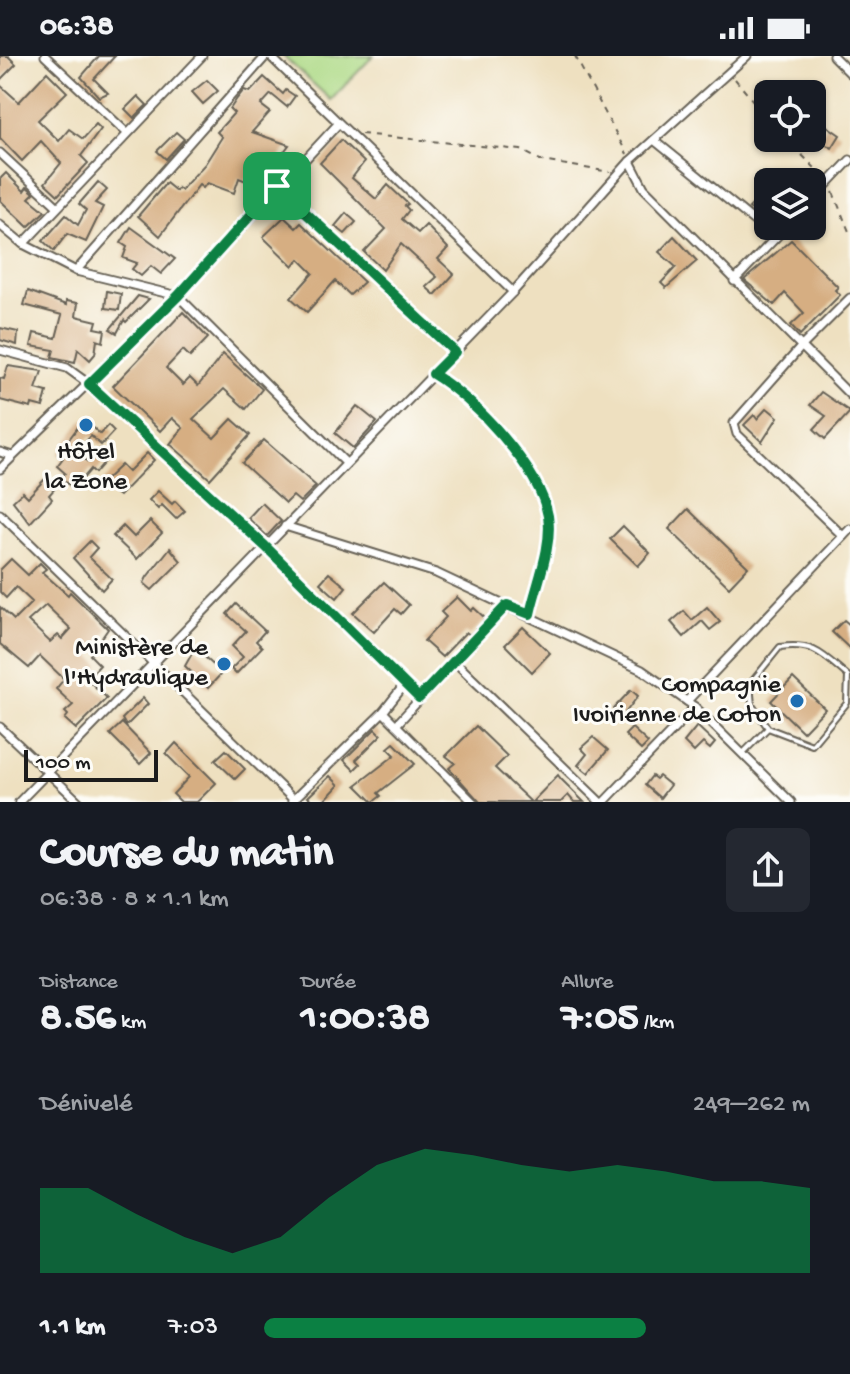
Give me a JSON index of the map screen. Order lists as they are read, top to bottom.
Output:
{
  "places": ["Hôtel la Zone", "Ministère de l'Hydraulique", "Compagnie Ivoirienne de Coton"],
  "scale_bar": "100 m",
  "page": {
    "status": "06:38",
    "scale": "100 m",
    "heading": ["Course du matin", "06:38 · 8 × 1.1 km"],
    "stats": [
      ["Distance", "8.56 km"],
      ["Durée", "1:00:38"],
      ["Allure", "7:05 /km"]
    ],
    "chart": ["Dénivelé", "249–262 m"],
    "list": [
      {
        "name": "1.1 km",
        "note": "7:03"
      }
    ]
  }
}
